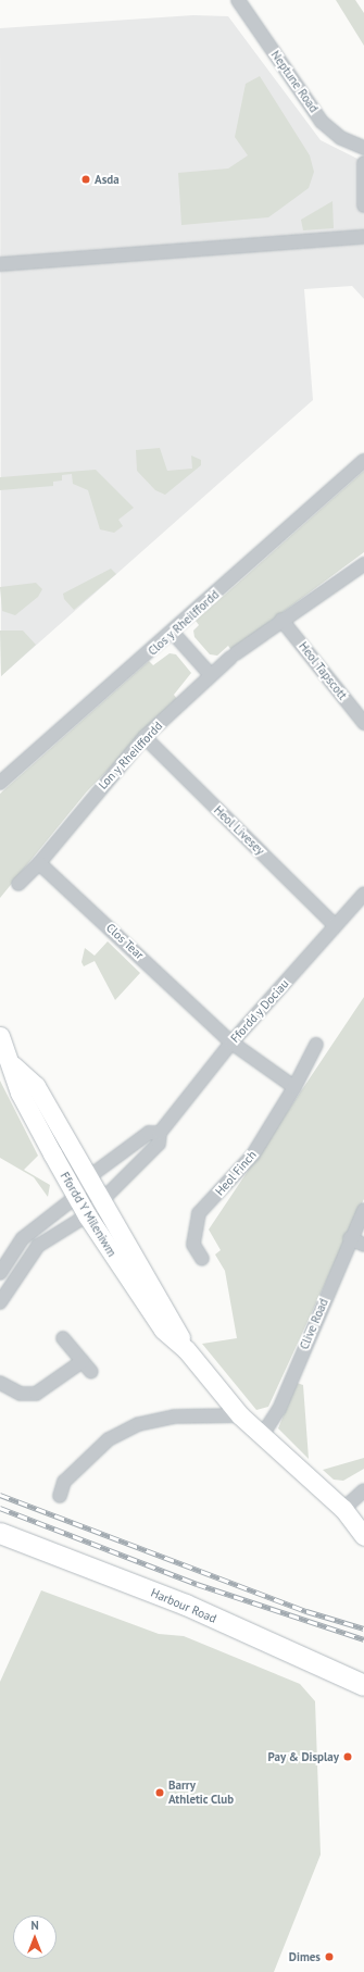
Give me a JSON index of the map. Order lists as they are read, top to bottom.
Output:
{
  "streets": {
    "main road": ["Harbour Road"],
    "street": [
      "Neptune Road",
      "Clos y Rheilffordd",
      "Heol Tapscott",
      "Lon y Rheilffordd",
      "Heol Livesey",
      "Clos Tear",
      "Ffordd y Dociau",
      "Heol Finch",
      "Ffordd Y Mileniwm",
      "Clive Road"
    ]
  },
  "crossings": [
    ["Heol Tapscott", "Lon y Rheilffordd"],
    ["Lon y Rheilffordd", "Heol Livesey"],
    ["Lon y Rheilffordd", "Clos Tear"],
    ["Heol Livesey", "Ffordd y Dociau"],
    ["Clos Tear", "Ffordd y Dociau"],
    ["Ffordd y Dociau", "Ffordd Y Mileniwm"],
    ["Ffordd Y Mileniwm", "Clive Road"]
  ],
  "places": [
    "Asda",
    "Pay & Display",
    "Barry Athletic Club",
    "Dimes"
  ],
  "north": "top"
}
